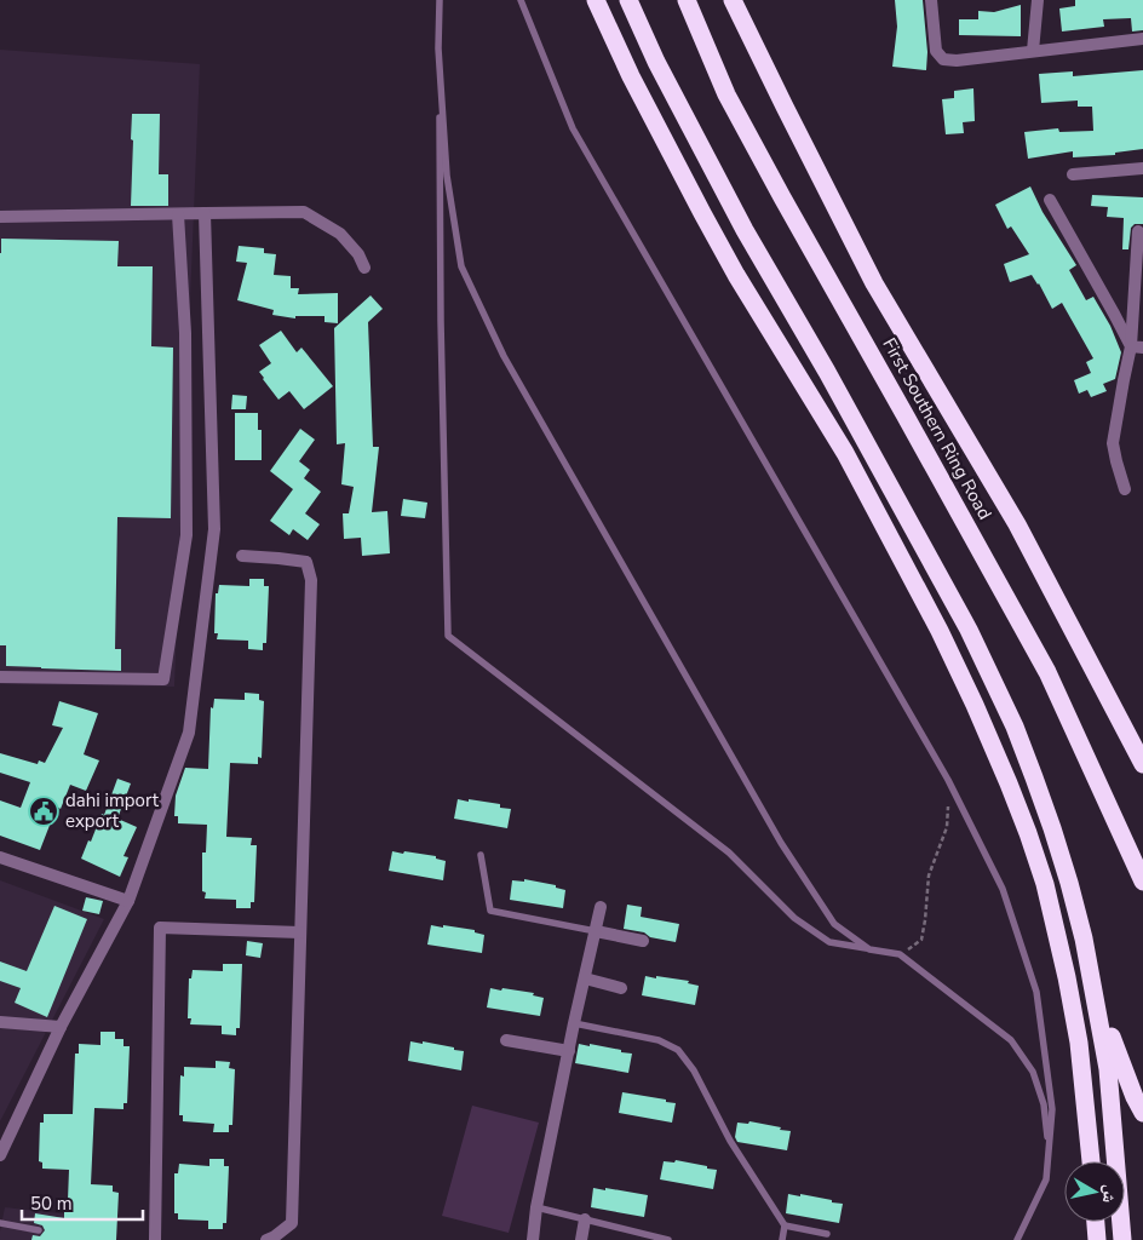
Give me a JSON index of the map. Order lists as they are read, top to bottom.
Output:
{
  "streets": {
    "highway": ["First Southern Ring Road"]
  },
  "places": {
    "public building": ["dahi import export"]
  },
  "scale_bar": "50 m",
  "north": "right"
}
